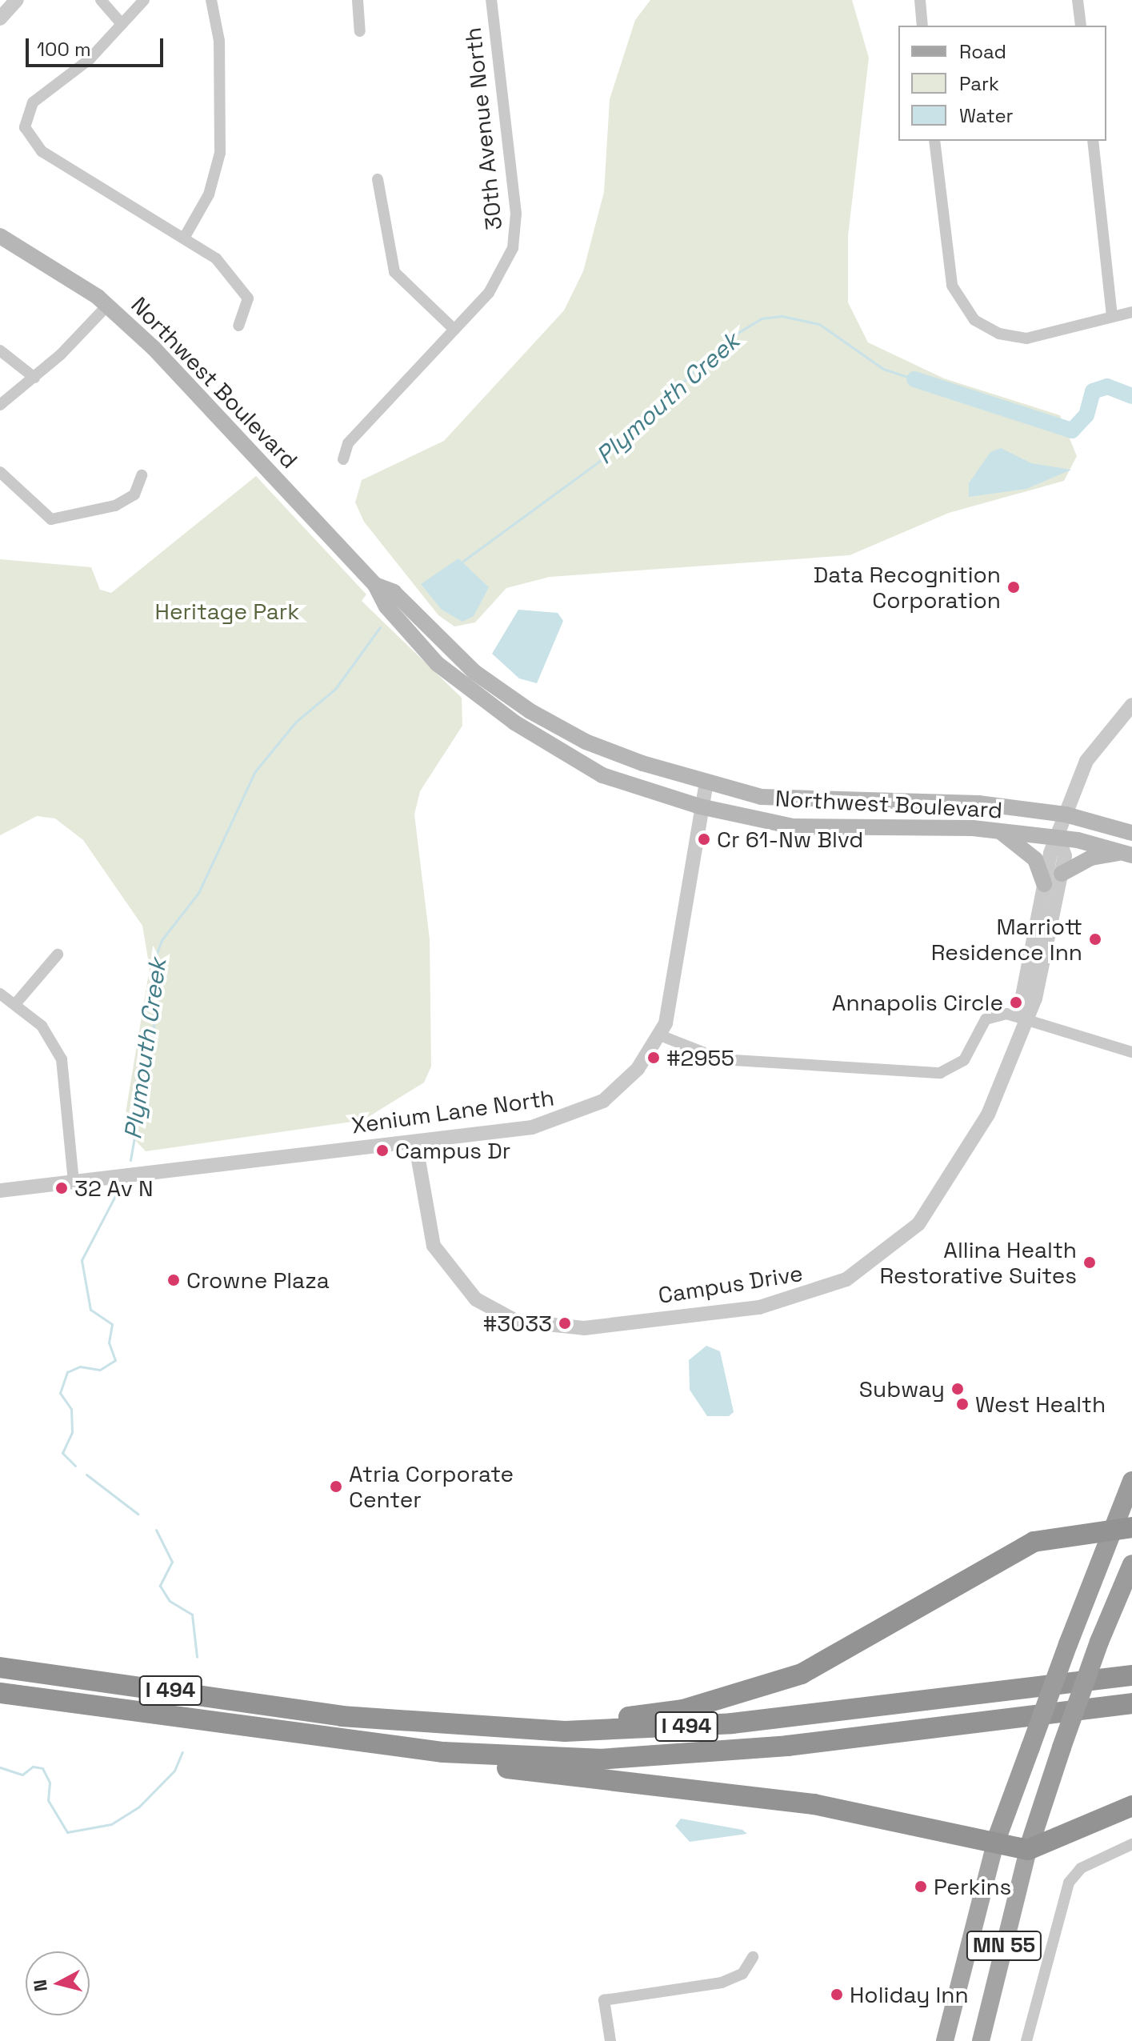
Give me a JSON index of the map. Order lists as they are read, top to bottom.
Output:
{
  "streets": {
    "highway": ["I 494", "MN 55"],
    "main road": ["Northwest Boulevard"],
    "street": ["30th Avenue North", "Xenium Lane North", "Campus Drive"]
  },
  "crossings": [
    ["Northwest Boulevard", "Xenium Lane North"],
    ["Northwest Boulevard", "Campus Drive"],
    ["Xenium Lane North", "Campus Drive"]
  ],
  "water": ["Plymouth Creek"],
  "parks": ["Heritage Park"],
  "places": [
    "Data Recognition Corporation",
    "Cr 61-Nw Blvd",
    "Marriott Residence Inn",
    "Annapolis Circle",
    "#2955",
    "Campus Dr",
    "32 Av N",
    "Allina Health Restorative Suites",
    "Crowne Plaza",
    "#3033",
    "Subway",
    "West Health",
    "Atria Corporate Center",
    "Perkins",
    "Holiday Inn"
  ],
  "legend": ["Road", "Park", "Water"],
  "scale_bar": "100 m",
  "north": "left"
}
